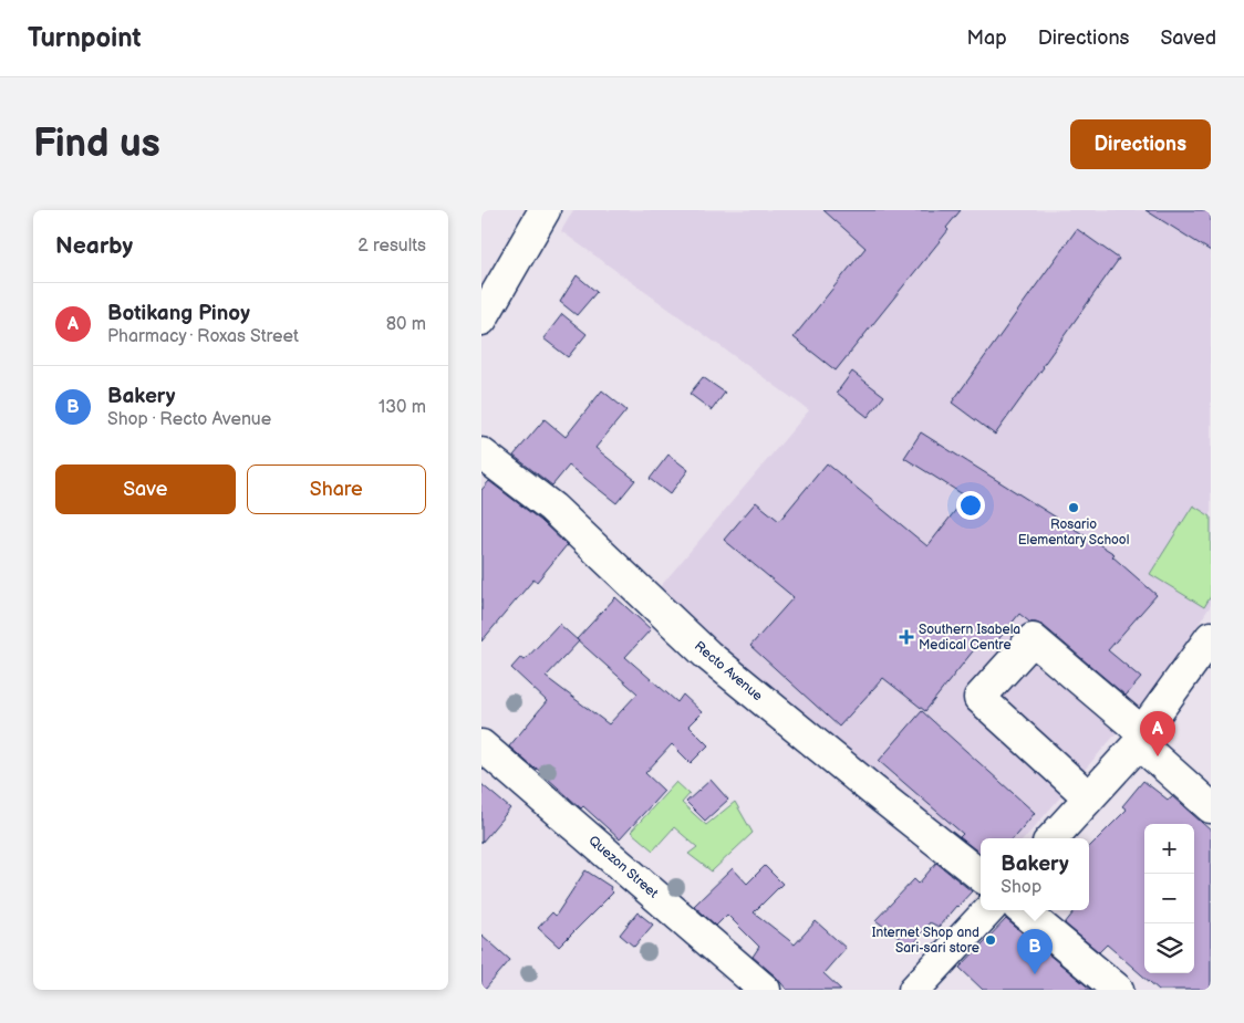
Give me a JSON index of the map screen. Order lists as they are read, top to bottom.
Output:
{
  "streets": {
    "street": ["Recto Avenue", "Quezon Street"]
  },
  "places": {
    "other": ["Rosario Elementary School", "Internet Shop and Sari-sari store"],
    "health": ["Southern Isabela Medical Centre"]
  },
  "page": {
    "header": "Turnpoint",
    "nav": ["Map", "Directions", "Saved"],
    "buttons": [
      "Directions",
      ["Save", "Share"]
    ],
    "title": "Find us",
    "heading": ["Nearby", "2 results"],
    "list": [
      {
        "mark": "A",
        "name": "Botikang Pinoy",
        "note": "Pharmacy · Roxas Street",
        "value": "80 m"
      },
      {
        "mark": "B",
        "name": "Bakery",
        "note": "Shop · Recto Avenue",
        "value": "130 m"
      }
    ],
    "pins": ["A", "B"],
    "map_buttons": ["+", "−"],
    "popup": ["Bakery", "Shop"]
  }
}
